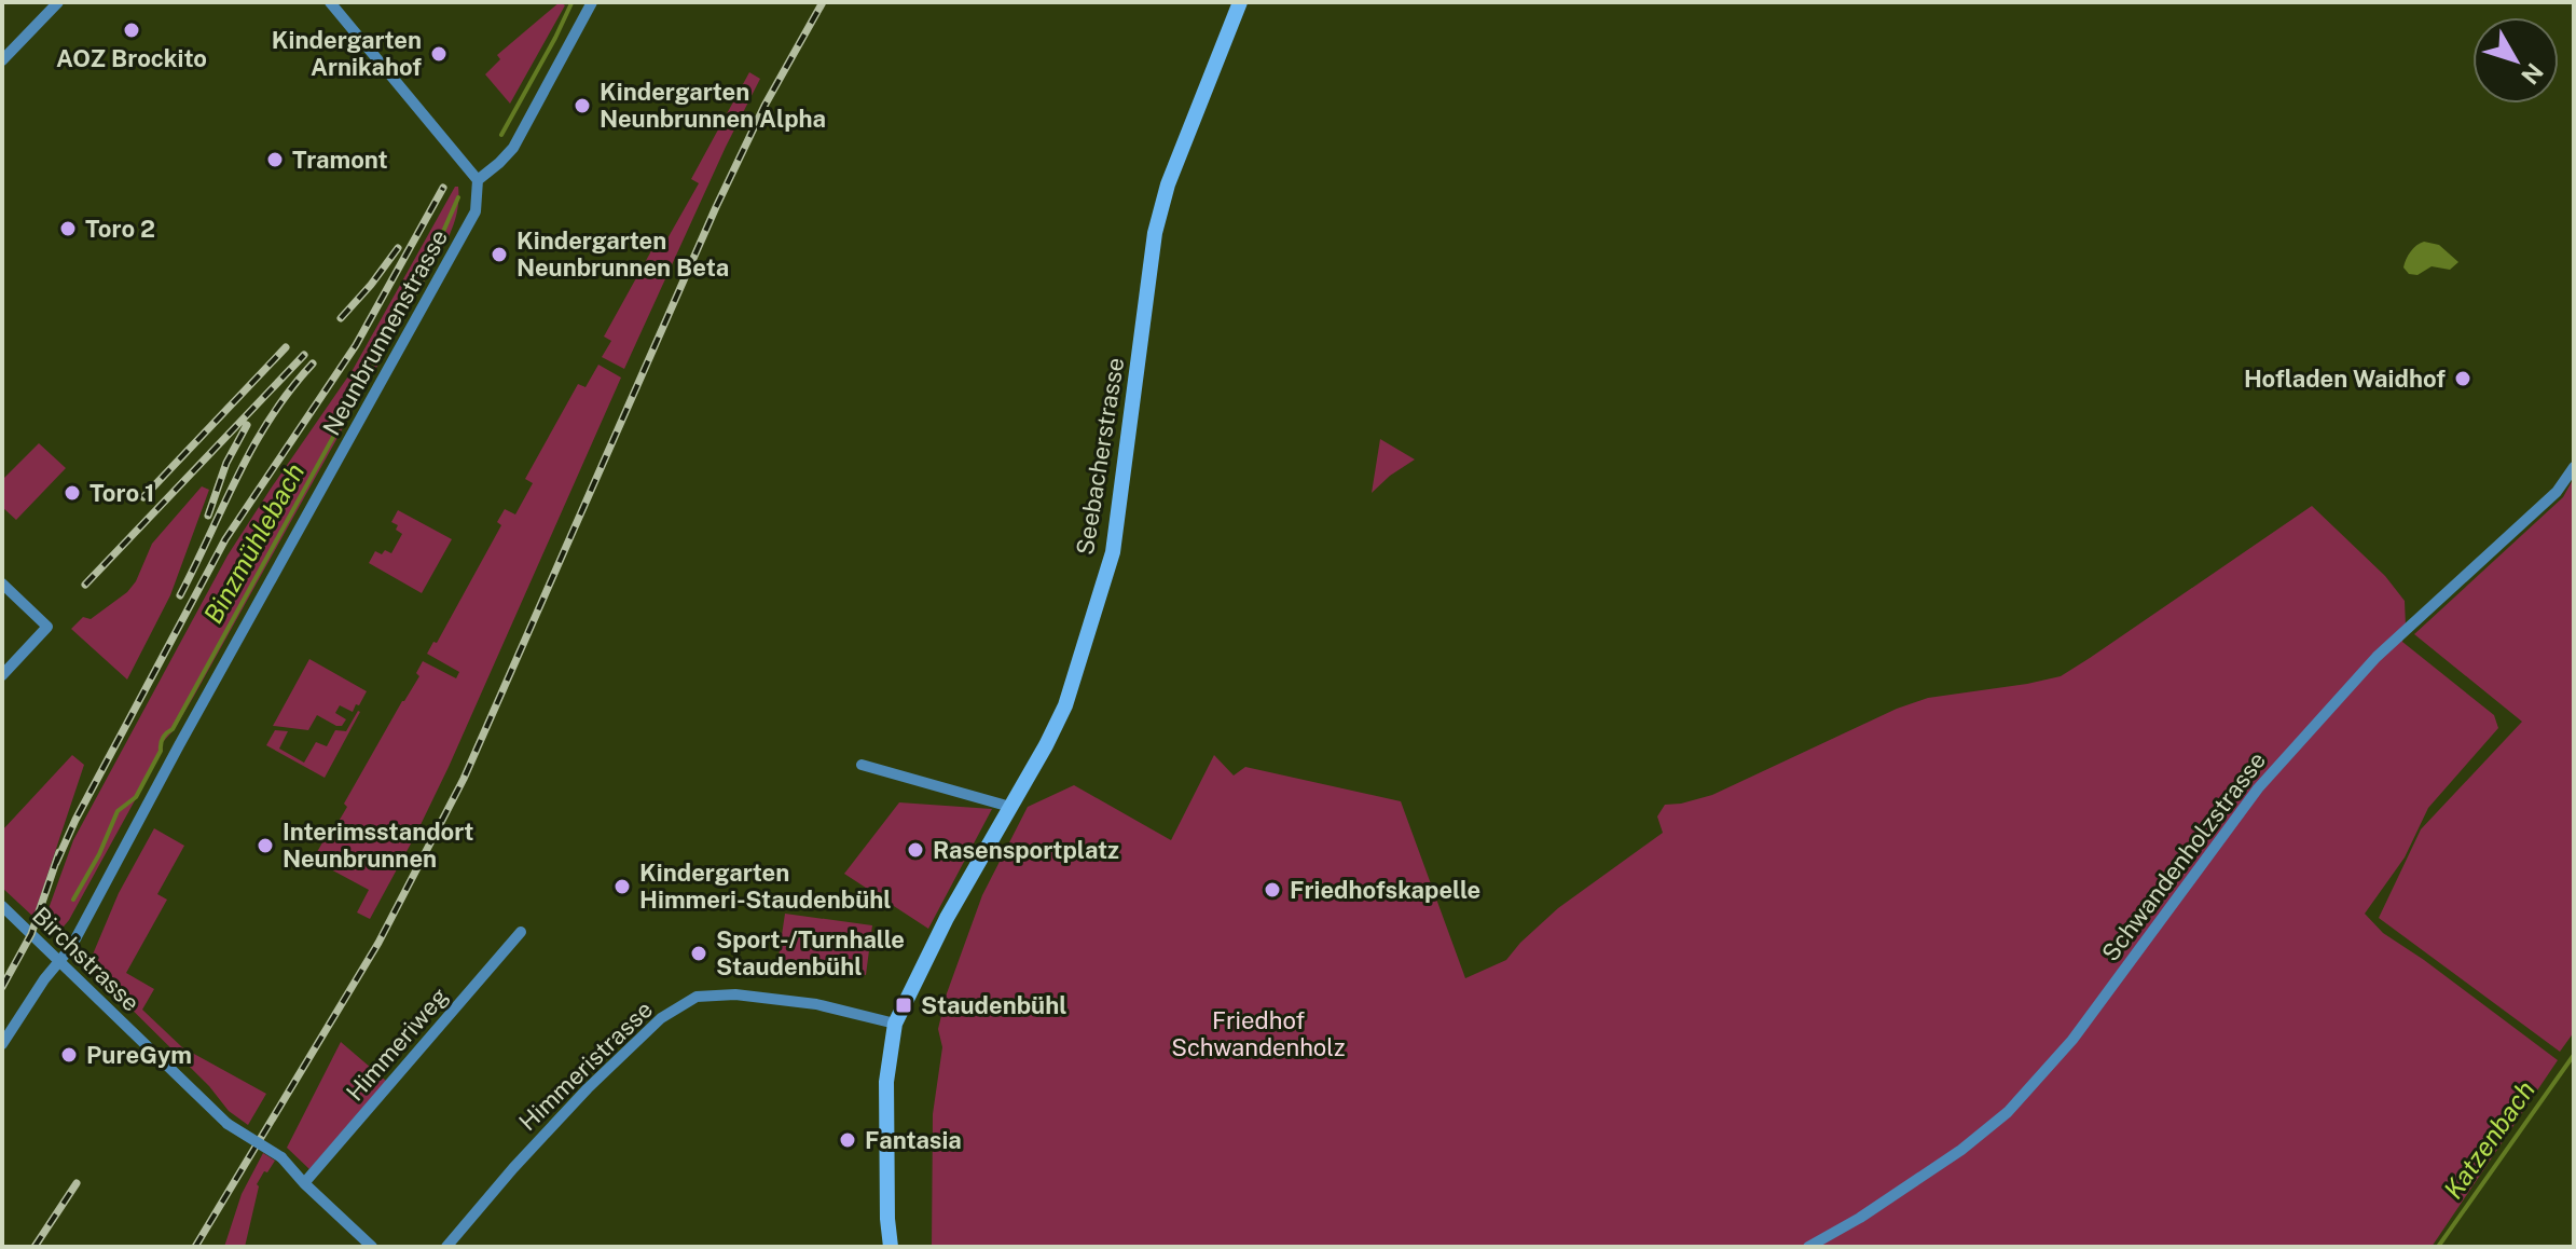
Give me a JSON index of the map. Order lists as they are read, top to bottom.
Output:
{
  "streets": {
    "street": [
      "Neunbrunnenstrasse",
      "Seebacherstrasse",
      "Schwandenholzstrasse",
      "Birchstrasse",
      "Himmeriweg",
      "Himmeristrasse"
    ]
  },
  "crossings": [
    ["Neunbrunnenstrasse", "Birchstrasse"],
    ["Seebacherstrasse", "Himmeristrasse"],
    ["Birchstrasse", "Himmeriweg"]
  ],
  "water": ["Binzmühlebach", "Katzenbach"],
  "parks": ["Friedhof Schwandenholz"],
  "places": {
    "other": [
      "AOZ Brockito",
      "Kindergarten Arnikahof",
      "Kindergarten Neunbrunnen Alpha",
      "Tramont",
      "Toro 2",
      "Kindergarten Neunbrunnen Beta",
      "Hofladen Waidhof",
      "Toro 1",
      "Interimsstandort Neunbrunnen",
      "Rasensportplatz",
      "Kindergarten Himmeri-Staudenbühl",
      "Friedhofskapelle",
      "Sport-/Turnhalle Staudenbühl",
      "PureGym",
      "Fantasia"
    ],
    "transit": ["Staudenbühl"]
  },
  "north": "bottom right"
}
